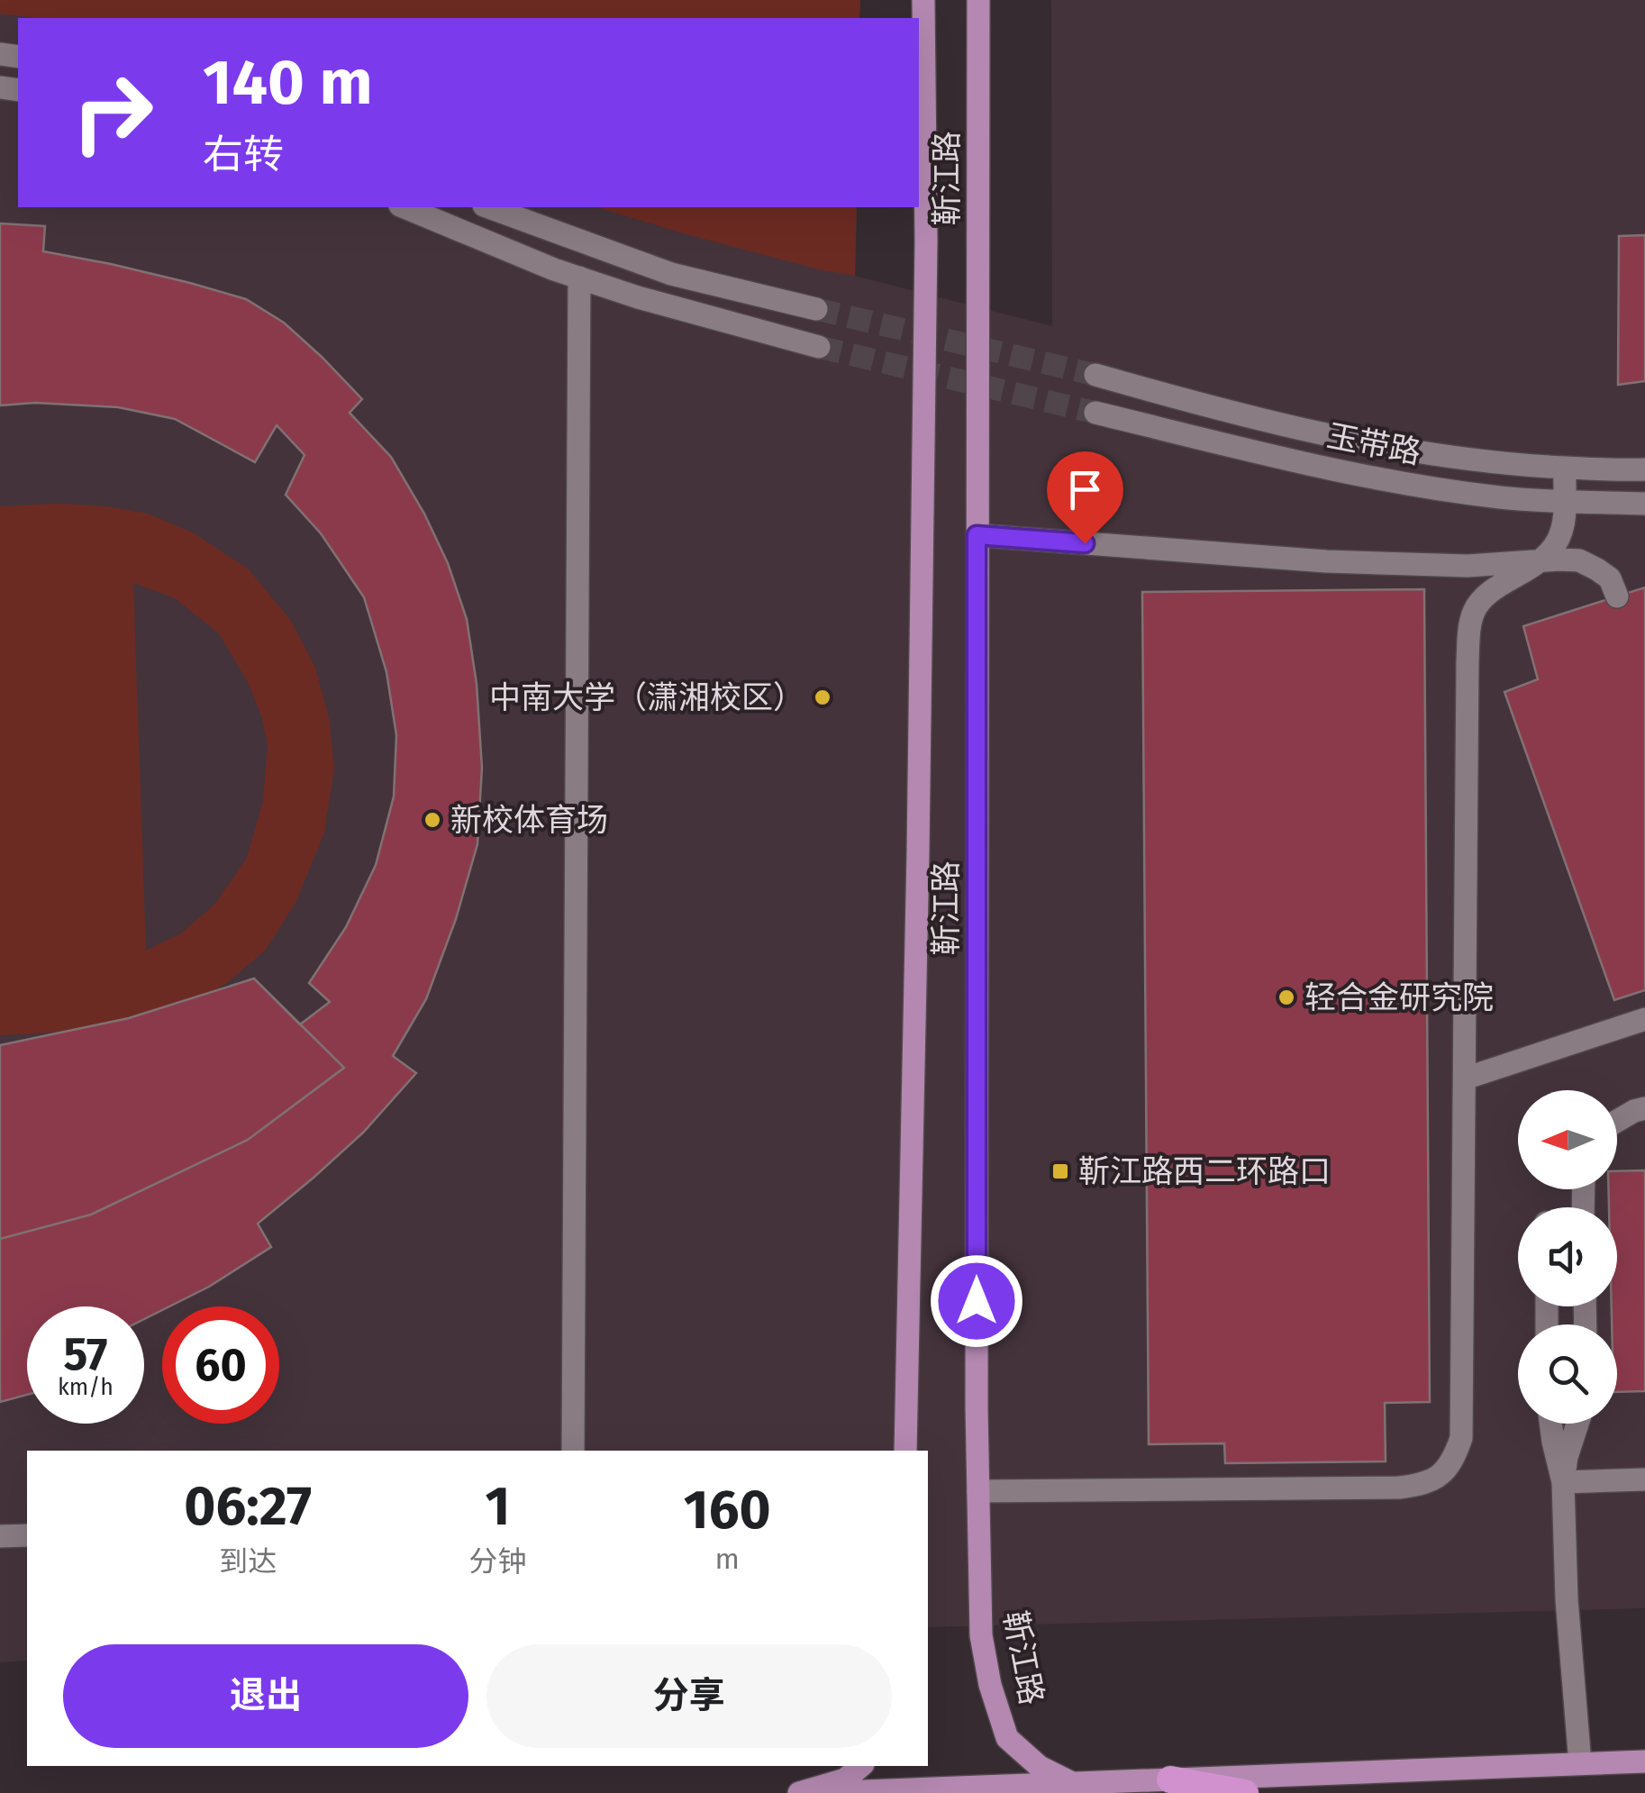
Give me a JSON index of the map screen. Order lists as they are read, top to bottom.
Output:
{
  "streets": {
    "main road": ["靳江路"],
    "street": ["玉带路"]
  },
  "places": {
    "other": ["中南大学（潇湘校区）", "新校体育场", "轻合金研究院"],
    "transit": ["靳江路西二环路口"]
  },
  "north": "left",
  "page": {
    "turn": ["140 m", "右转"],
    "speed": "57 km/h",
    "limit": "60",
    "eta": [
      "06:27",
      "到达",
      "1",
      "分钟",
      "160",
      "m"
    ],
    "buttons": ["退出", "分享"]
  }
}
